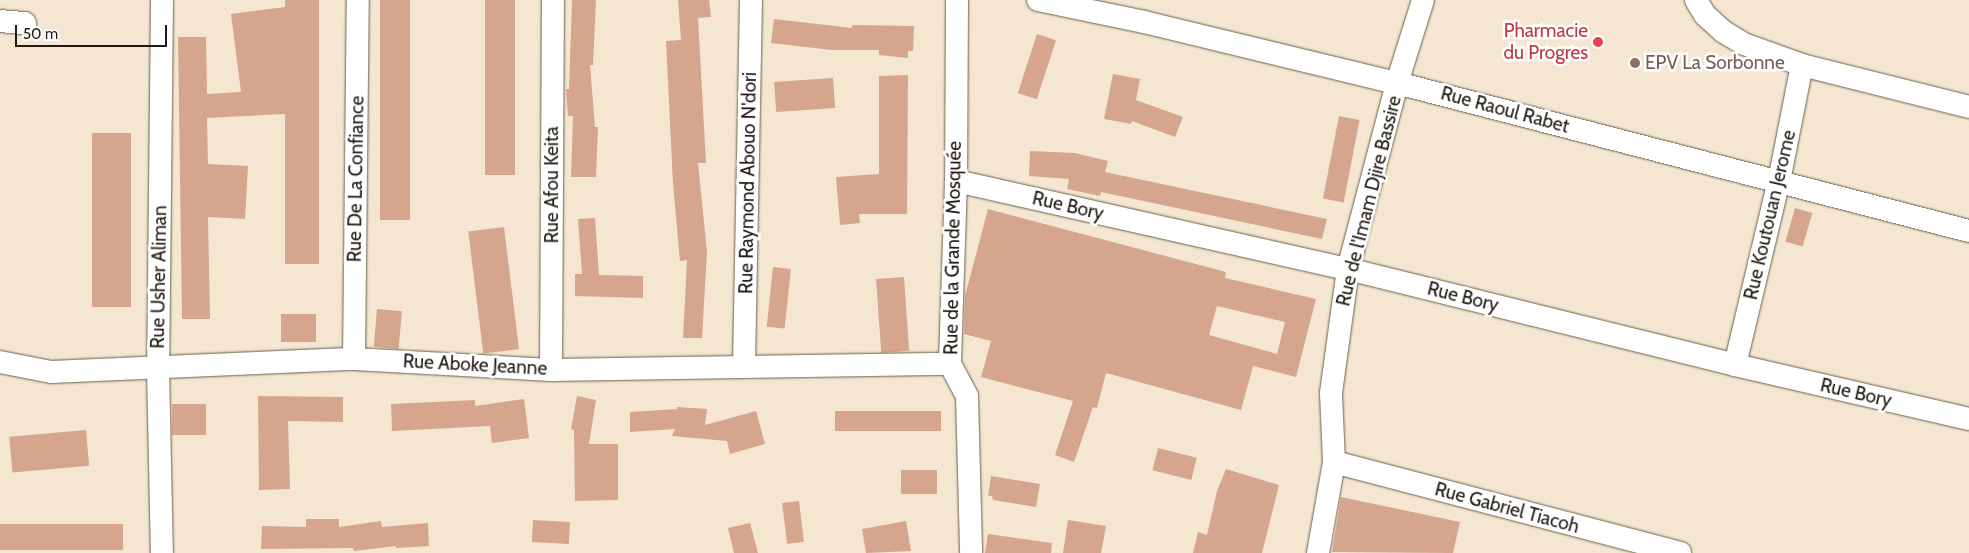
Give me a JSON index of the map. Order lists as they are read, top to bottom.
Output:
{
  "streets": {
    "street": [
      "Rue Raoul Rabet",
      "Rue De La Confiance",
      "Rue Raymond Abouo N'dori",
      "Rue Afou Keita",
      "Rue de l'Imam Djire Bassire",
      "Rue Bory",
      "Rue Koutouan Jerome",
      "Rue de la Grande Mosquée",
      "Rue Usher Aliman",
      "Rue Aboke Jeanne",
      "Rue Gabriel Tiacoh"
    ]
  },
  "crossings": [
    ["Rue Raoul Rabet", "Rue de l'Imam Djire Bassire"],
    ["Rue Raoul Rabet", "Rue Koutouan Jerome"],
    ["Rue De La Confiance", "Rue Aboke Jeanne"],
    ["Rue Raymond Abouo N'dori", "Rue Aboke Jeanne"],
    ["Rue Afou Keita", "Rue Aboke Jeanne"],
    ["Rue de l'Imam Djire Bassire", "Rue Bory"],
    ["Rue de l'Imam Djire Bassire", "Rue Gabriel Tiacoh"],
    ["Rue Bory", "Rue Koutouan Jerome"],
    ["Rue Bory", "Rue de la Grande Mosquée"],
    ["Rue de la Grande Mosquée", "Rue Aboke Jeanne"],
    ["Rue Usher Aliman", "Rue Aboke Jeanne"]
  ],
  "places": ["Pharmacie du Progres", "EPV La Sorbonne"],
  "scale_bar": "50 m"
}
